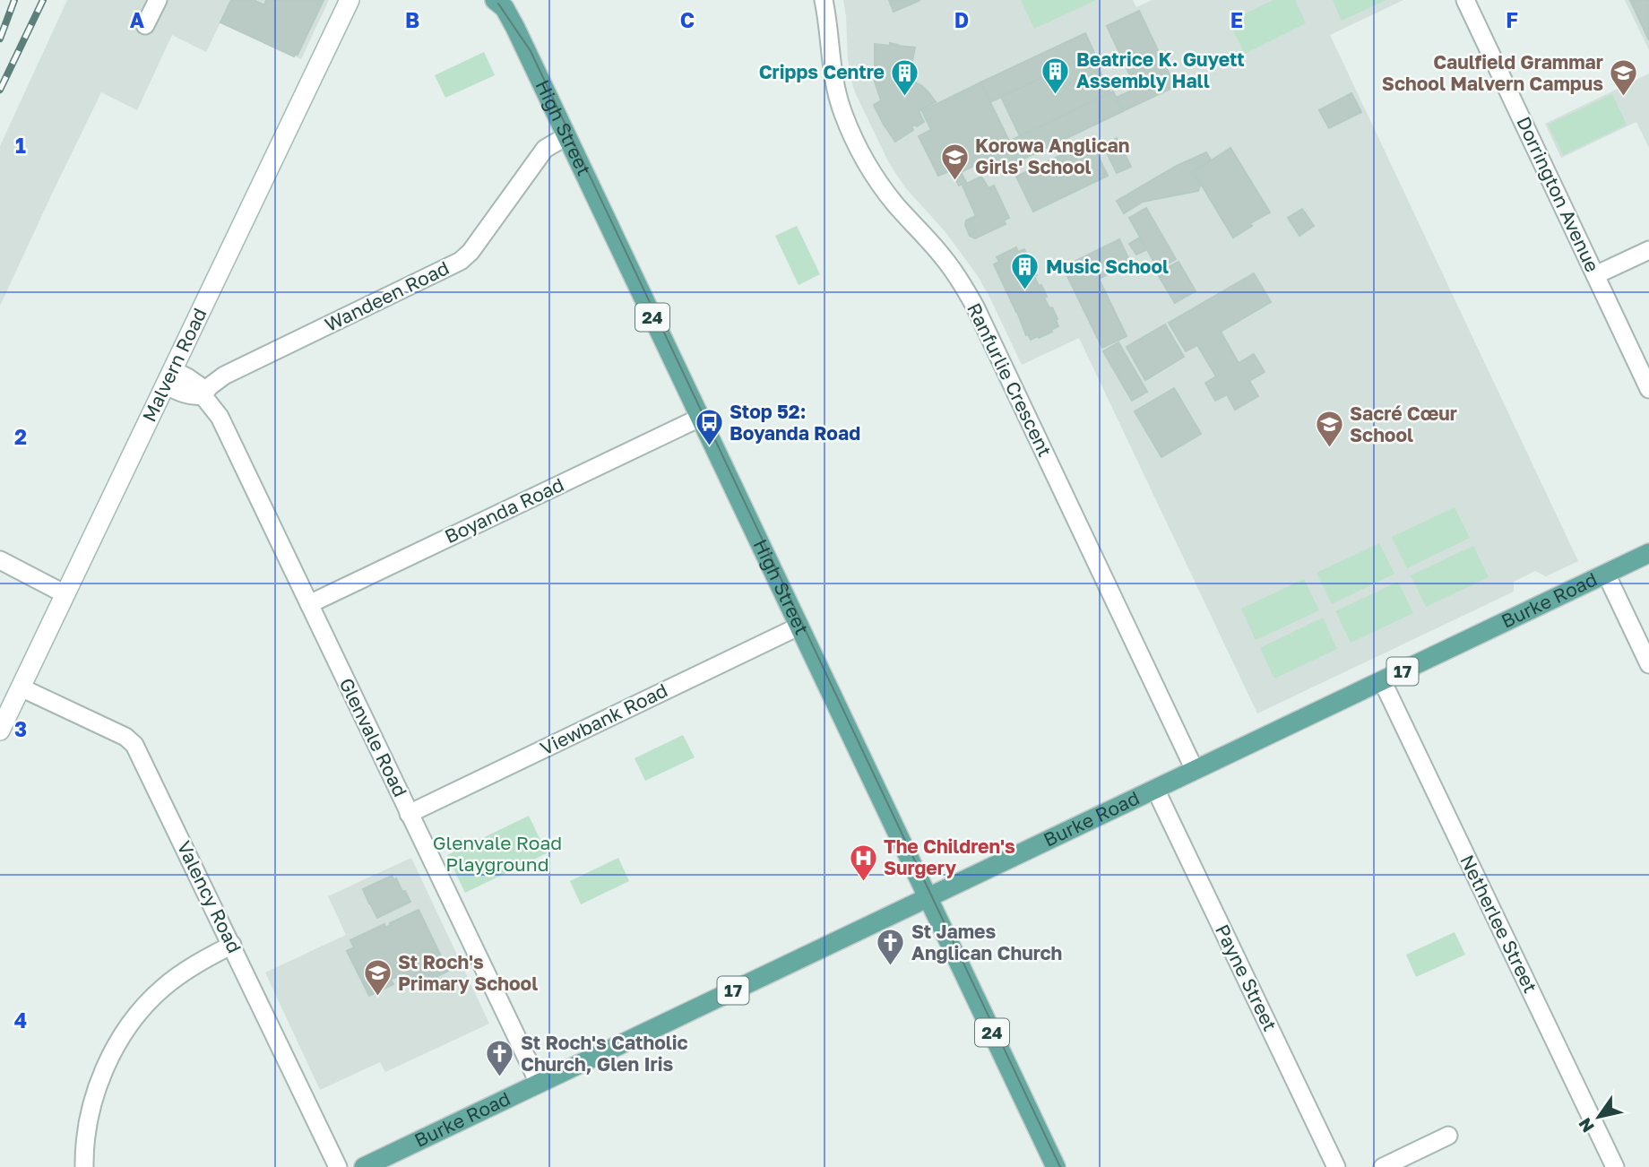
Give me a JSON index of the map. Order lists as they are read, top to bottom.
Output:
{
  "streets": {
    "main road": [
      "High Street",
      "24",
      "Malvern Road",
      "Burke Road",
      "17"
    ],
    "street": [
      "Dorrington Avenue",
      "Wandeen Road",
      "Ranfurlie Crescent",
      "Boyanda Road",
      "Viewbank Road",
      "Glenvale Road",
      "Valency Road",
      "Netherlee Street",
      "Payne Street"
    ]
  },
  "crossings": [
    ["High Street", "Wandeen Road"],
    ["High Street", "Boyanda Road"],
    ["High Street", "Burke Road"],
    ["High Street", "Viewbank Road"],
    ["Wandeen Road", "Glenvale Road"],
    ["Malvern Road", "Valency Road"],
    ["Ranfurlie Crescent", "Burke Road"],
    ["Boyanda Road", "Glenvale Road"],
    ["Burke Road", "Glenvale Road"],
    ["Burke Road", "Netherlee Street"],
    ["Burke Road", "Payne Street"],
    ["Viewbank Road", "Glenvale Road"]
  ],
  "parks": ["Glenvale Road Playground"],
  "places": {
    "building": ["Beatrice K. Guyett Assembly Hall", "Cripps Centre", "Music School"],
    "school or university": [
      "Caulfield Grammar School Malvern Campus",
      "Korowa Anglican Girls' School",
      "Sacré Cœur School",
      "St Roch's Primary School"
    ],
    "bus stop": ["Stop 52: Boyanda Road"],
    "hospital": ["The Children's Surgery"],
    "church": ["St James Anglican Church", "St Roch's Catholic Church, Glen Iris"]
  },
  "north": "bottom left",
  "grid": {
    "columns": [
      "A",
      "B",
      "C",
      "D",
      "E",
      "F"
    ],
    "rows": [
      "1",
      "2",
      "3",
      "4"
    ]
  }
}
